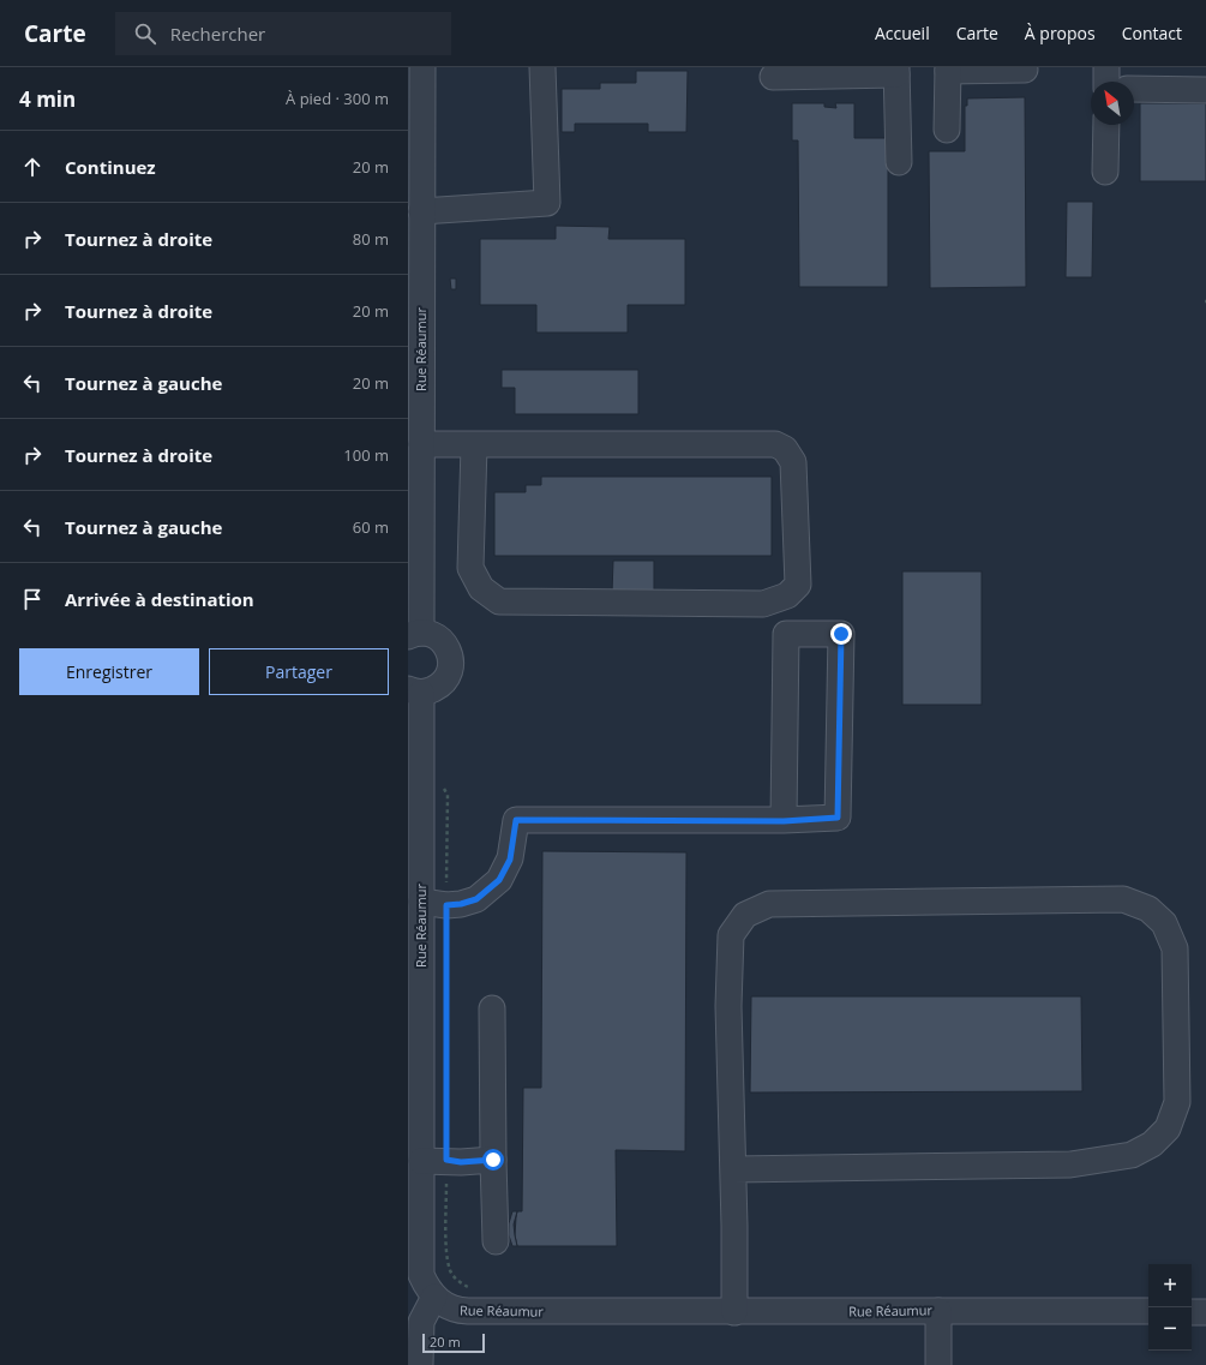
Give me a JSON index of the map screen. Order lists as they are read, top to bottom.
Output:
{
  "streets": {
    "street": ["Rue Réaumur"]
  },
  "scale_bar": "20 m",
  "north": "top left",
  "page": {
    "header": "Carte",
    "search": "Rechercher",
    "nav": [
      "Accueil",
      "Carte",
      "À propos",
      "Contact"
    ],
    "heading": ["4 min", "À pied · 300 m"],
    "list": [
      ["Continuez", "20 m"],
      ["Tournez à droite", "80 m"],
      ["Tournez à droite", "20 m"],
      ["Tournez à gauche", "20 m"],
      ["Tournez à droite", "100 m"],
      ["Tournez à gauche", "60 m"],
      "Arrivée à destination"
    ],
    "buttons": ["Enregistrer", "Partager"],
    "map_buttons": ["+", "−"],
    "scale": "20 m"
  }
}
